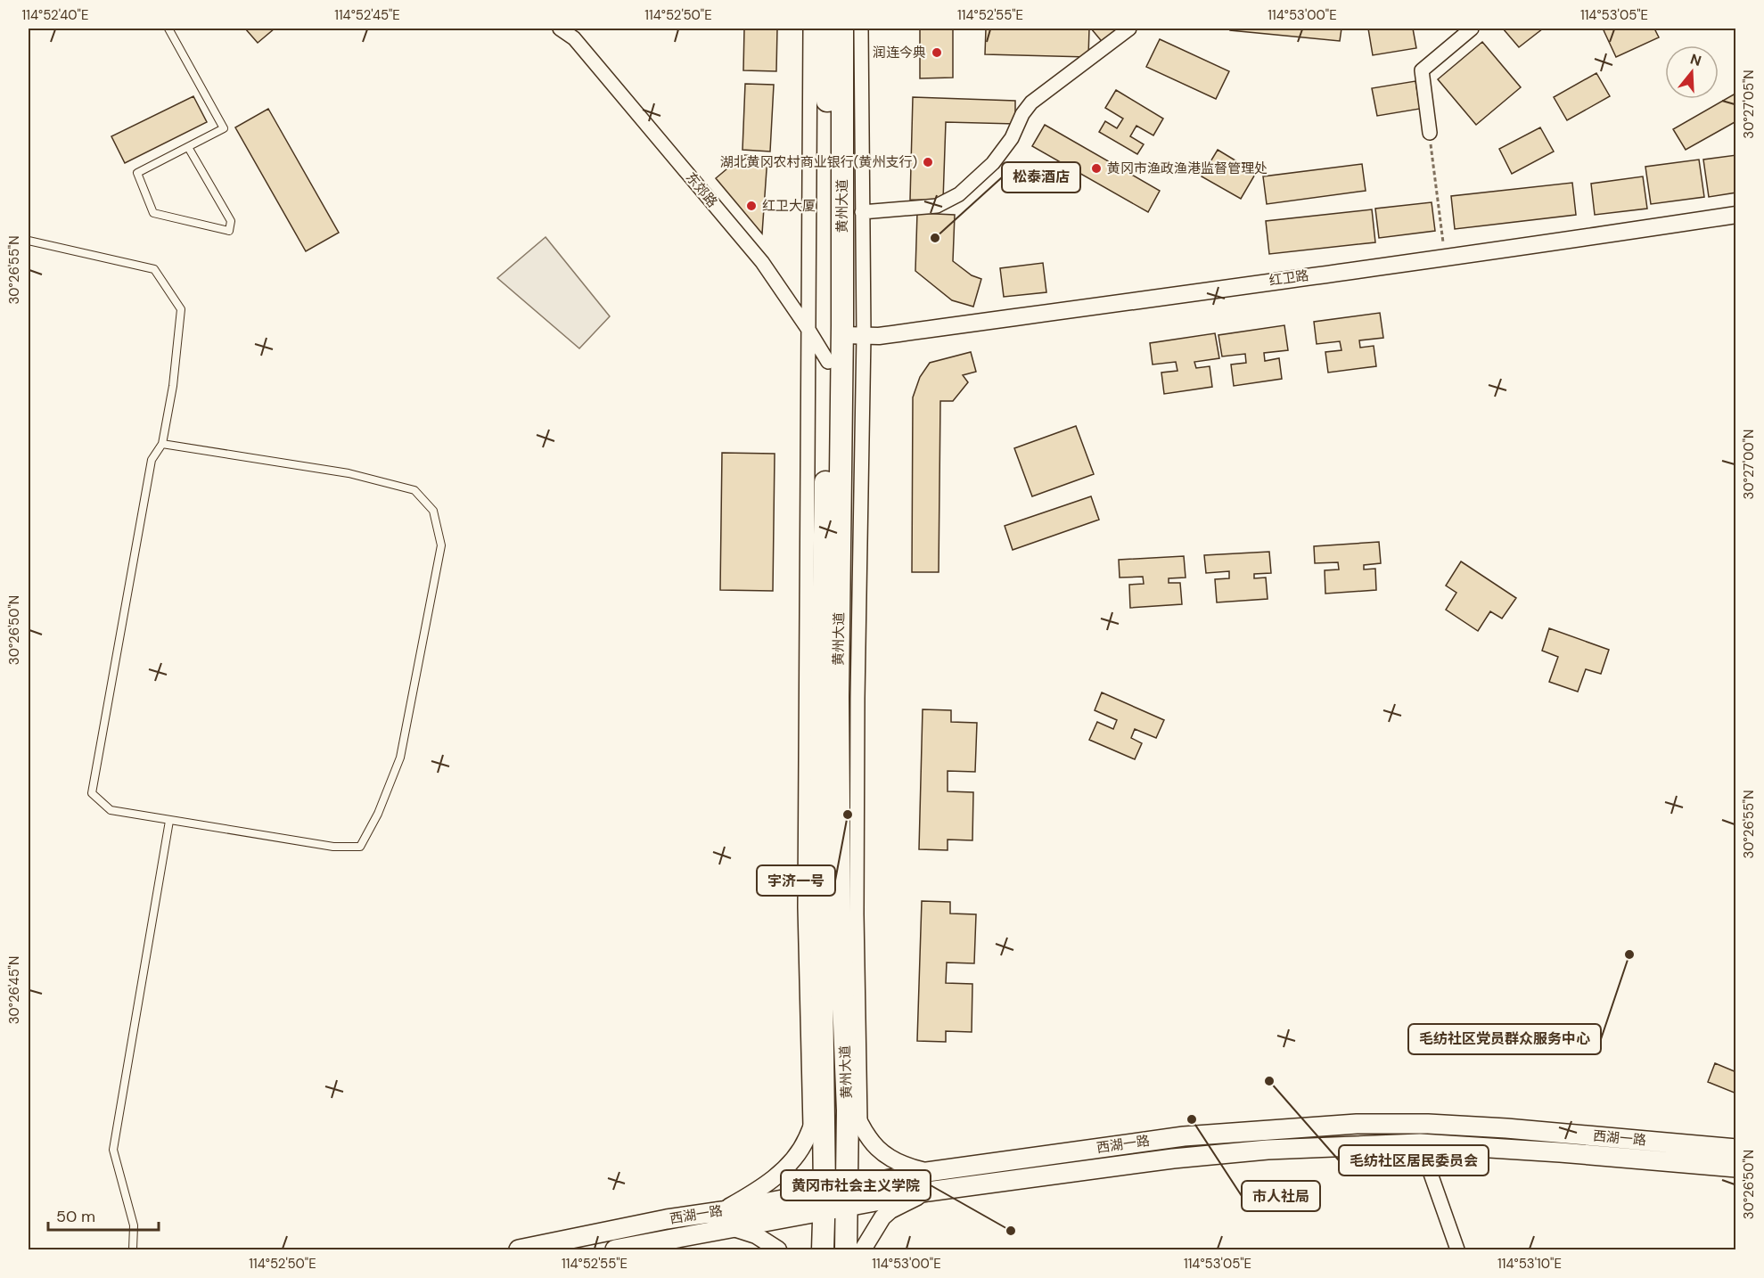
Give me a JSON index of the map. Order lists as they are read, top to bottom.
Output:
{
  "streets": {
    "main road": ["黄州大道", "西湖一路"],
    "street": ["东郊路", "红卫路"]
  },
  "crossings": [
    ["东郊路", "黄州大道"],
    ["黄州大道", "红卫路"],
    ["黄州大道", "西湖一路"]
  ],
  "places": [
    "润连今典",
    "湖北黄冈农村商业银行(黄州支行)",
    "黄冈市渔政渔港监督管理处",
    "红卫大厦",
    "松泰酒店",
    "宇济一号",
    "毛纺社区党员群众服务中心",
    "毛纺社区居民委员会",
    "市人社局",
    "黄冈市社会主义学院"
  ],
  "scale_bar": "50 m",
  "north": "top",
  "coordinates": [
    "114°52'40\"E",
    "114°52'45\"E",
    "114°52'50\"E",
    "114°52'55\"E",
    "114°53'00\"E",
    "114°53'05\"E",
    "30°27'05\"N",
    "30°26'55\"N",
    "30°27'00\"N",
    "30°26'50\"N",
    "30°26'45\"N",
    "114°53'10\"E"
  ]
}
